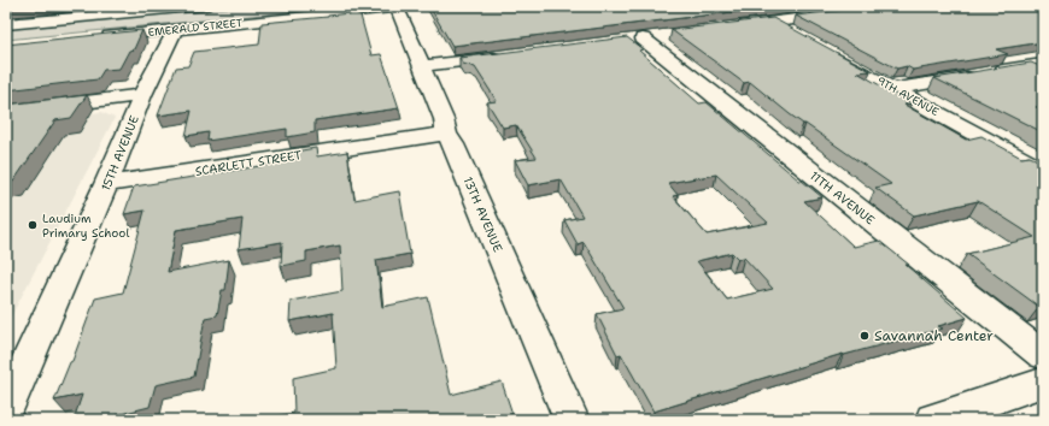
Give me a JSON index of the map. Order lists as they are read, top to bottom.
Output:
{
  "streets": {
    "street": [
      "EMERALD STREET",
      "9TH AVENUE",
      "15TH AVENUE",
      "SCARLETT STREET",
      "11TH AVENUE",
      "13TH AVENUE"
    ]
  },
  "crossings": [
    ["EMERALD STREET", "15TH AVENUE"],
    ["EMERALD STREET", "13TH AVENUE"],
    ["15TH AVENUE", "SCARLETT STREET"],
    ["SCARLETT STREET", "13TH AVENUE"]
  ],
  "places": ["Laudium Primary School", "Savannah Center"]
}
